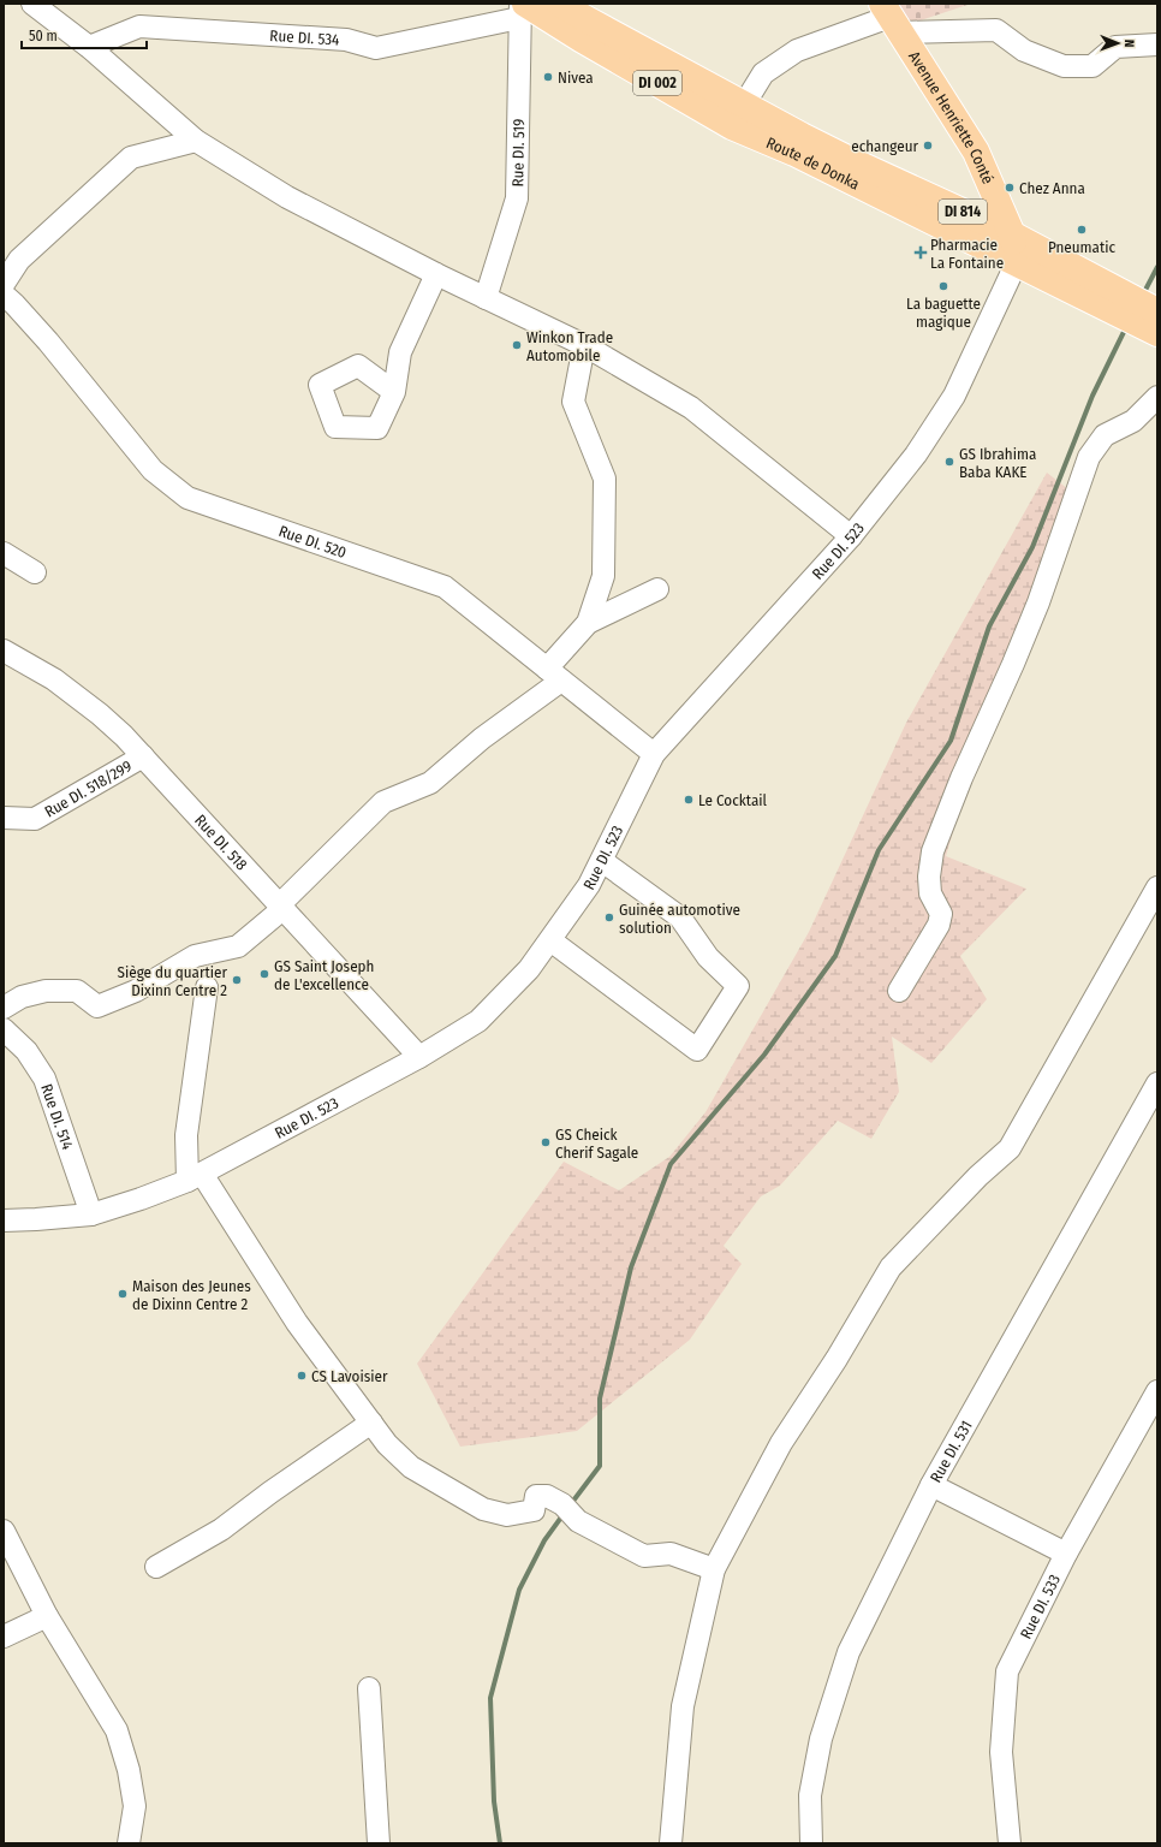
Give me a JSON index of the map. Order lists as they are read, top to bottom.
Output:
{
  "streets": {
    "main road": [
      "DI 002",
      "Avenue Henriette Conté",
      "Route de Donka",
      "DI 814"
    ],
    "street": [
      "Rue DI. 534",
      "Rue DI. 519",
      "Rue DI. 520",
      "Rue DI. 523",
      "Rue DI. 518/299",
      "Rue DI. 518",
      "Rue DI. 514",
      "Rue DI. 531",
      "Rue DI. 533"
    ]
  },
  "crossings": [
    ["Rue DI. 534", "Rue DI. 519"],
    ["Rue DI. 534", "Route de Donka"],
    ["Avenue Henriette Conté", "Route de Donka"],
    ["Avenue Henriette Conté", "Rue DI. 523"],
    ["Rue DI. 519", "Route de Donka"],
    ["Route de Donka", "Rue DI. 523"],
    ["Rue DI. 520", "Rue DI. 523"],
    ["Rue DI. 523", "Rue DI. 518"],
    ["Rue DI. 523", "Rue DI. 514"],
    ["Rue DI. 518/299", "Rue DI. 518"]
  ],
  "places": {
    "other": [
      "Nivea",
      "echangeur",
      "Chez Anna",
      "Pneumatic",
      "La baguette magique",
      "Winkon Trade Automobile",
      "GS Ibrahima Baba KAKE",
      "Le Cocktail",
      "Guinée automotive solution",
      "GS Saint Joseph de L'excellence",
      "Siège du quartier Dixinn Centre 2",
      "GS Cheick Cherif Sagale",
      "Maison des Jeunes de Dixinn Centre 2",
      "CS Lavoisier"
    ],
    "health": ["Pharmacie La Fontaine"]
  },
  "scale_bar": "50 m",
  "north": "right"
}
